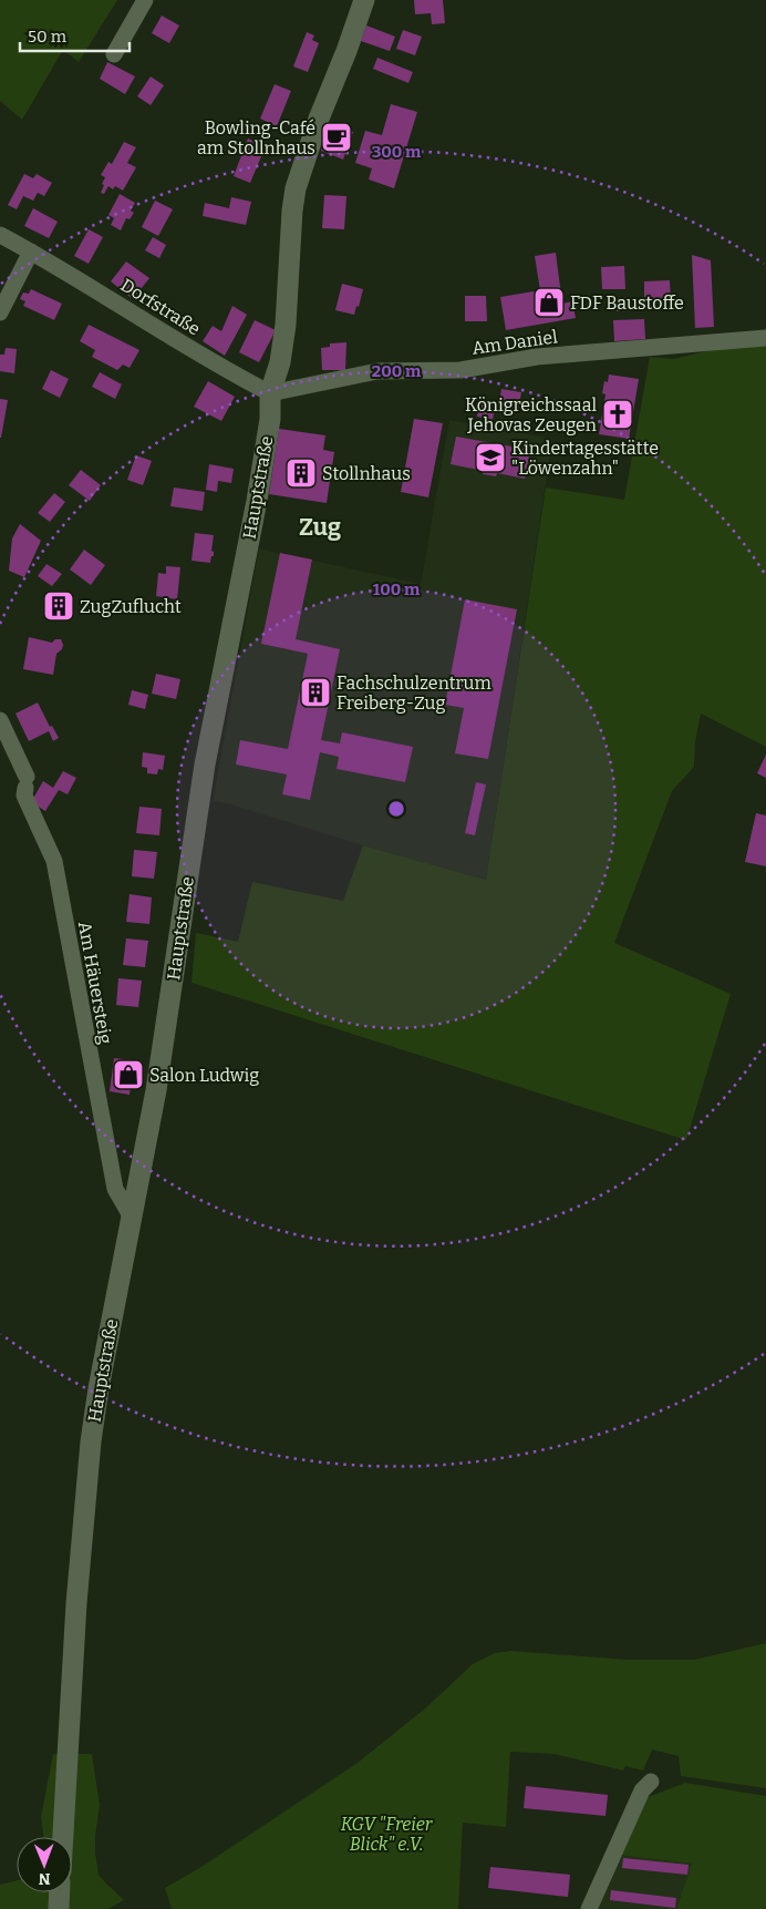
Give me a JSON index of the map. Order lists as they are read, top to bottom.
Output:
{
  "streets": {
    "street": [
      "Dorfstraße",
      "Am Daniel",
      "Hauptstraße",
      "Am Häuersteig"
    ]
  },
  "crossings": [
    ["Dorfstraße", "Am Daniel"],
    ["Dorfstraße", "Hauptstraße"],
    ["Am Daniel", "Hauptstraße"],
    ["Hauptstraße", "Am Häuersteig"]
  ],
  "districts": ["Zug"],
  "parks": ["KGV \"Freier Blick\" e.V."],
  "places": {
    "cafe": ["Bowling-Café am Stollnhaus"],
    "shop": ["FDF Baustoffe", "Salon Ludwig"],
    "church": ["Königreichssaal Jehovas Zeugen"],
    "school or university": ["Kindertagesstätte \"Löwenzahn\""],
    "building": ["Stollnhaus", "ZugZuflucht", "Fachschulzentrum Freiberg-Zug"]
  },
  "scale_bar": "50 m",
  "north": "bottom",
  "rings": ["300 m", "200 m", "100 m"]
}
